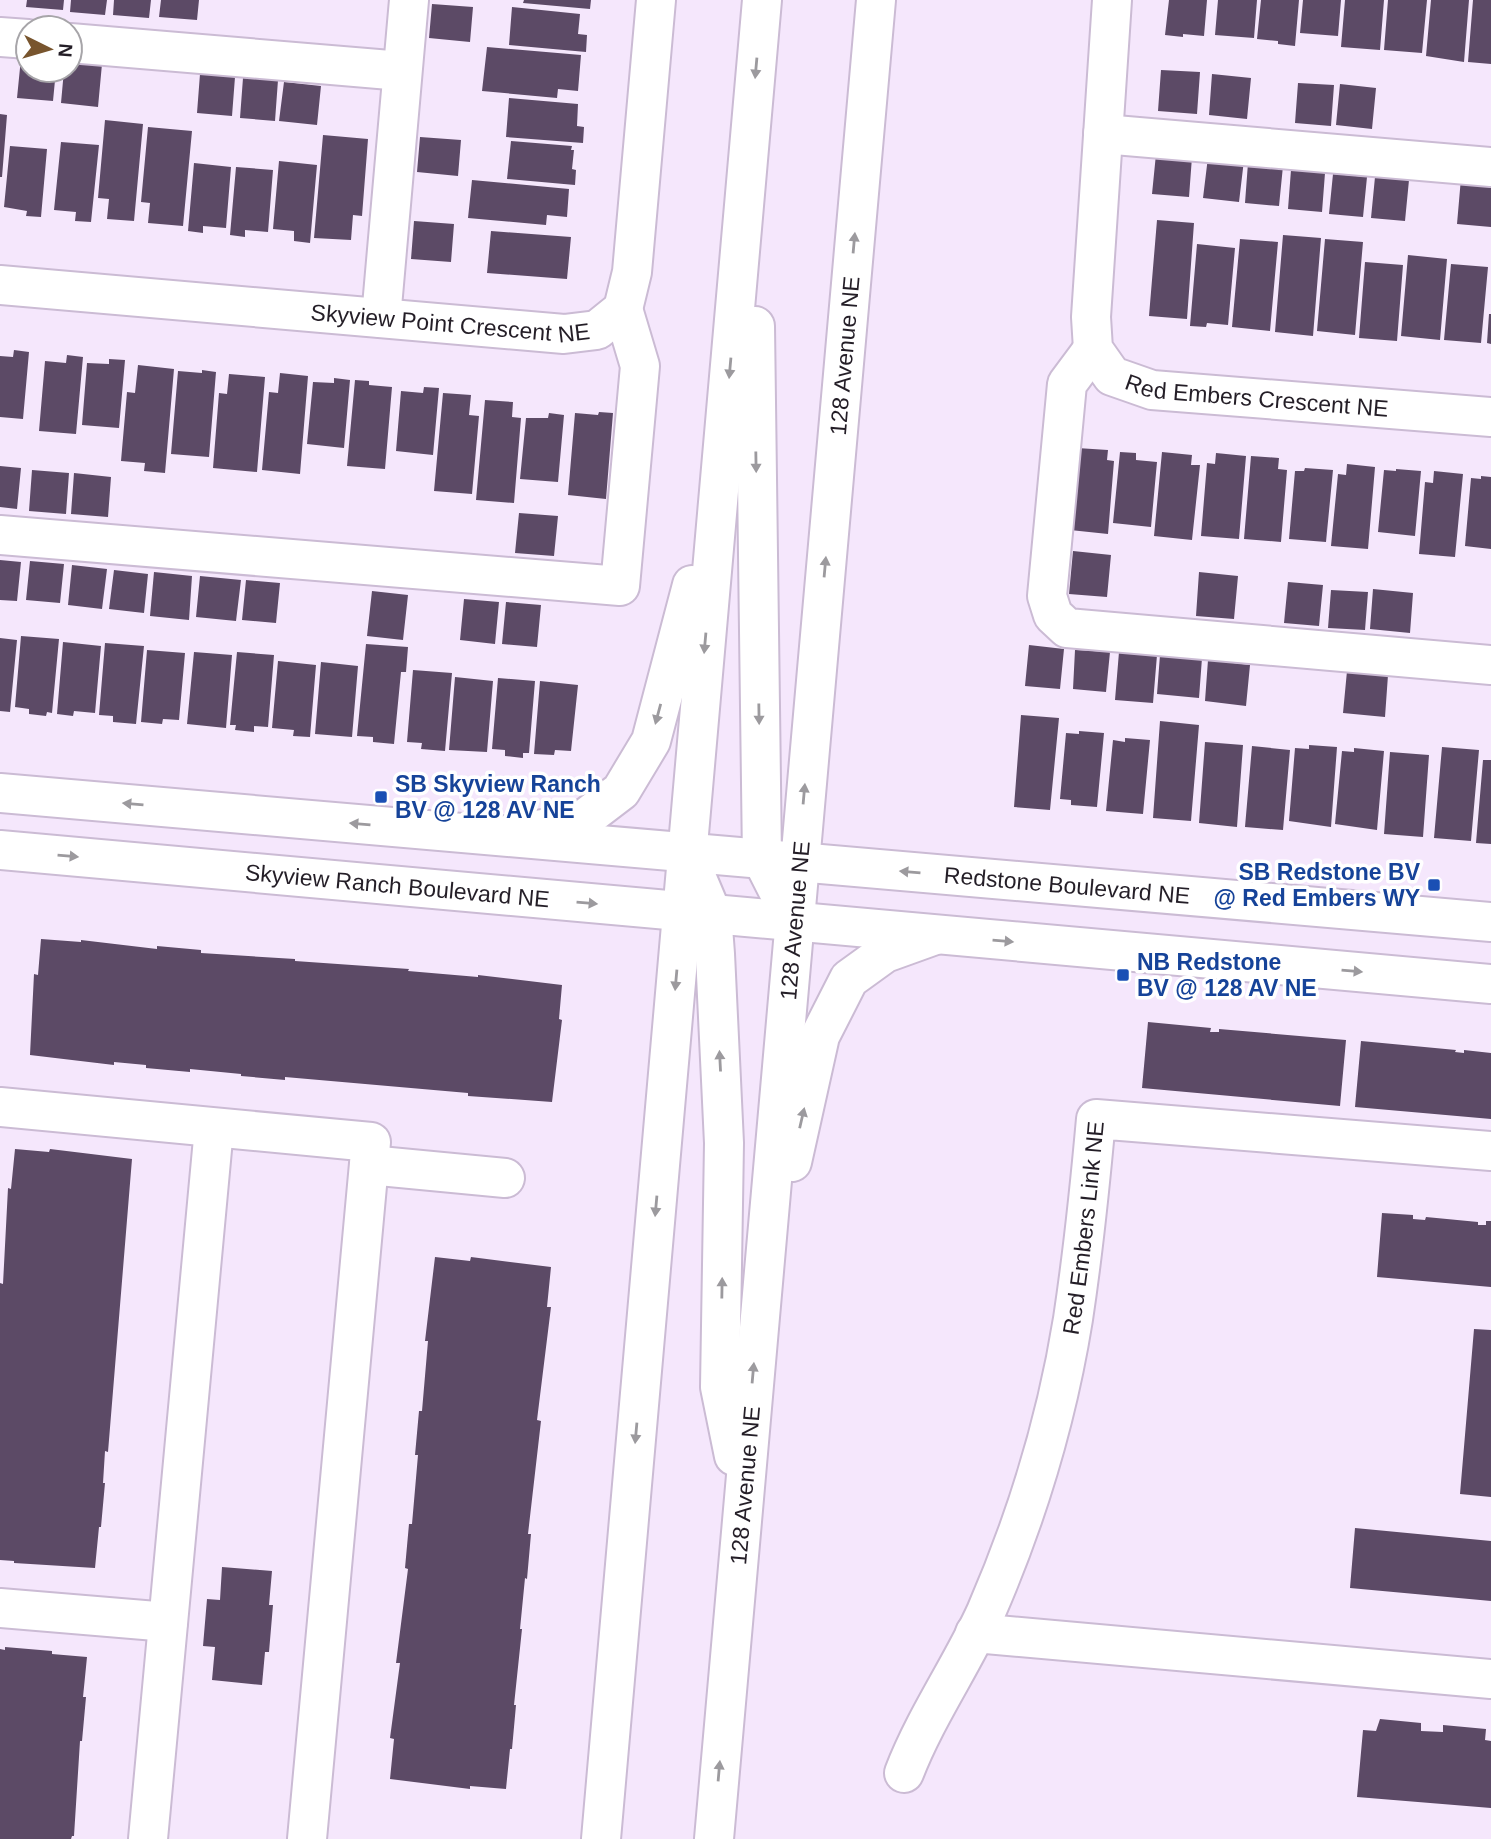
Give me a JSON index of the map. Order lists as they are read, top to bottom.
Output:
{
  "streets": {
    "main road": [
      "Skyview Point Crescent NE",
      "128 Avenue NE",
      "Red Embers Crescent NE",
      "Redstone Boulevard NE",
      "Skyview Ranch Boulevard NE",
      "Red Embers Link NE"
    ]
  },
  "crossings": [
    ["128 Avenue NE", "Redstone Boulevard NE"],
    ["128 Avenue NE", "Skyview Ranch Boulevard NE"]
  ],
  "places": {
    "transit": ["SB Skyview Ranch BV @ 128 AV NE", "SB Redstone BV @ Red Embers WY", "NB Redstone BV @ 128 AV NE"]
  },
  "north": "right"
}
